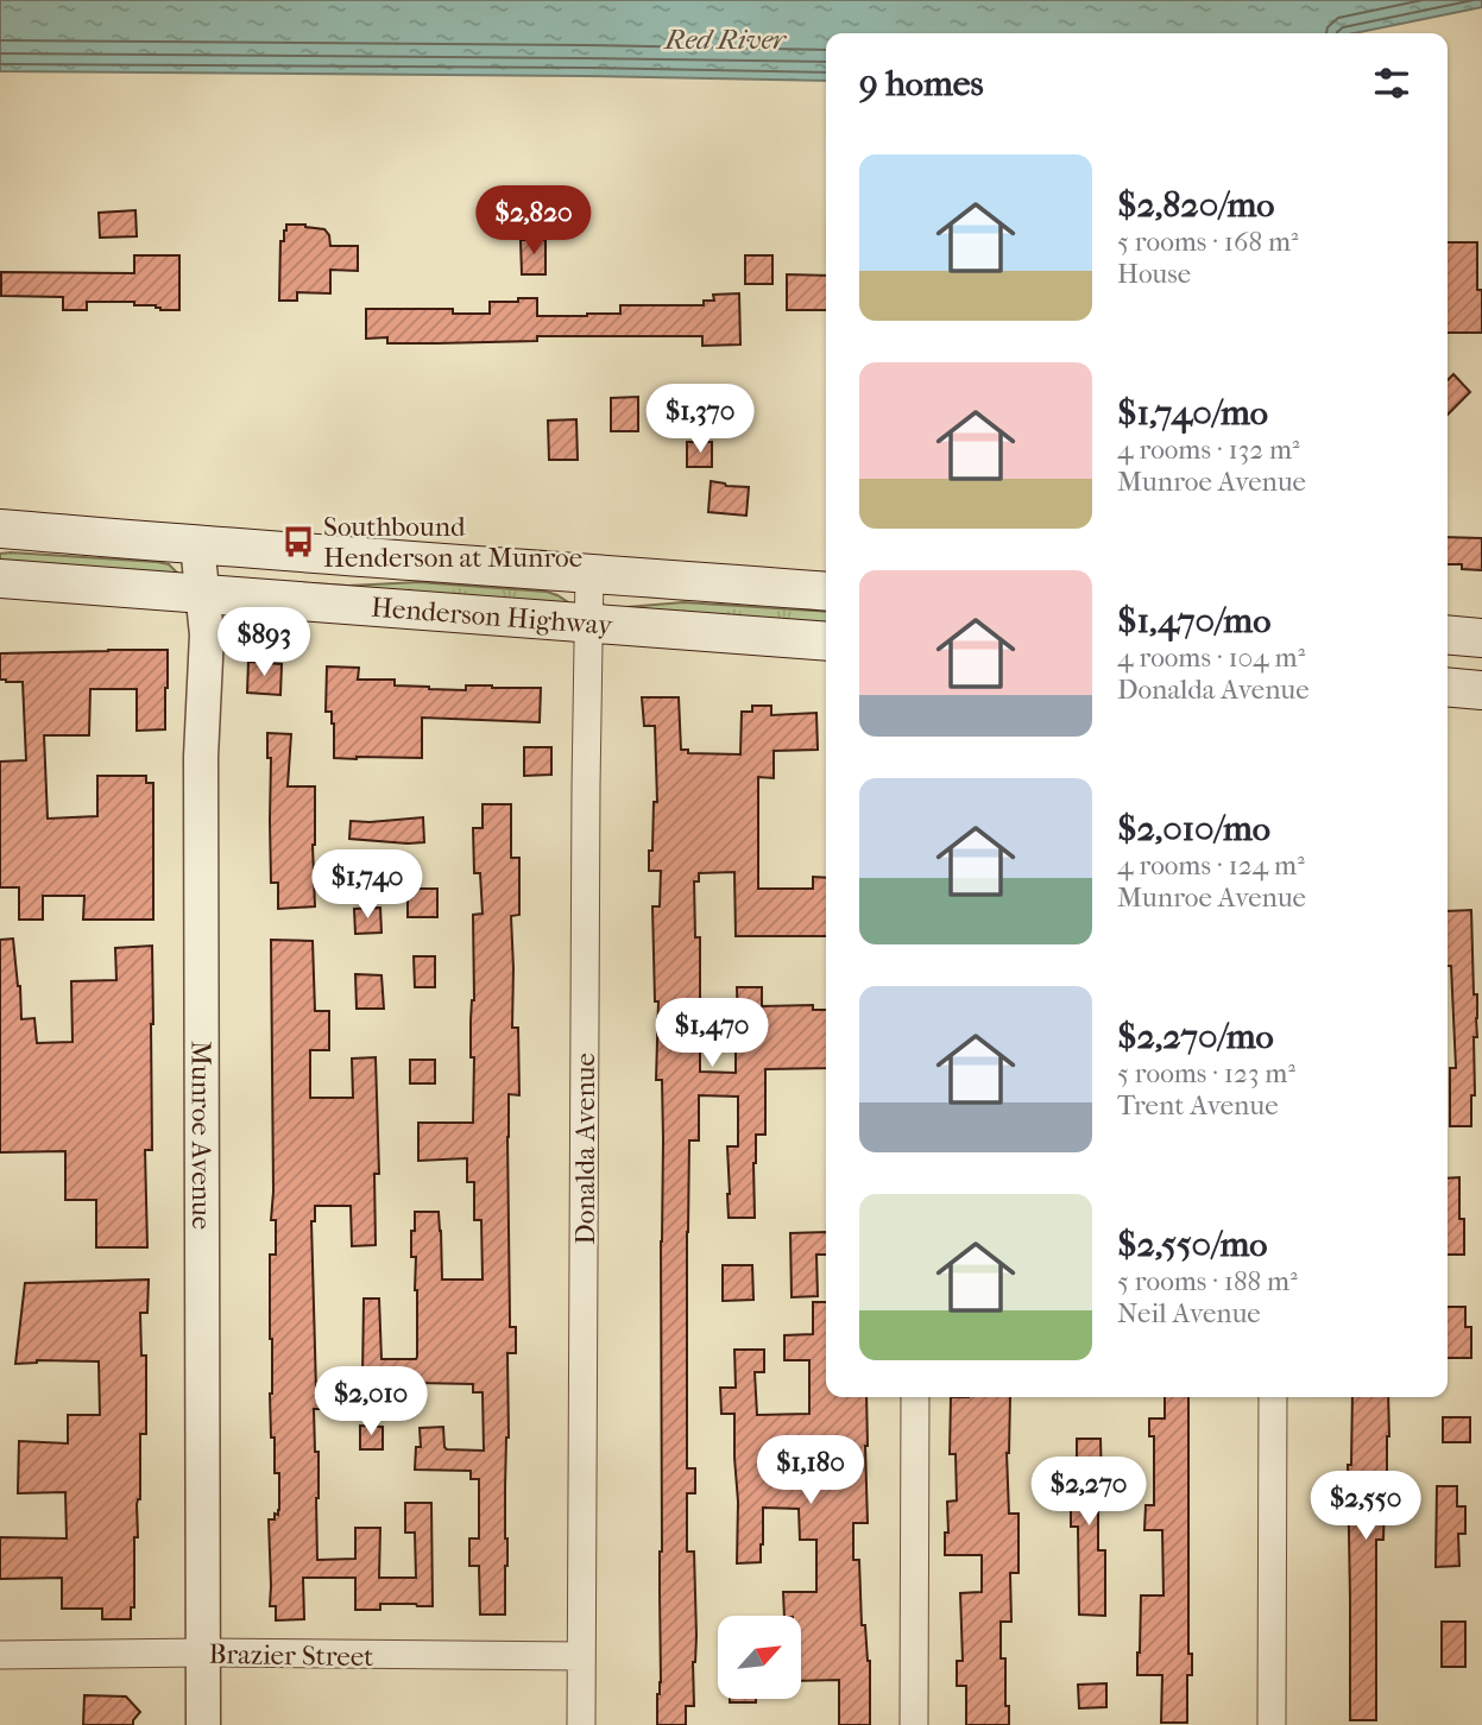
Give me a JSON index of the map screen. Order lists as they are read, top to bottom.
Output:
{
  "streets": {
    "main road": ["Henderson Highway"],
    "street": ["Munroe Avenue", "Donalda Avenue", "Brazier Street"]
  },
  "crossings": [
    ["Henderson Highway", "Munroe Avenue"],
    ["Henderson Highway", "Donalda Avenue"],
    ["Munroe Avenue", "Brazier Street"],
    ["Donalda Avenue", "Brazier Street"]
  ],
  "water": ["Red River"],
  "places": {
    "bus stop": ["Southbound Henderson at Munroe"]
  },
  "north": "top right",
  "page": {
    "heading": "9 homes",
    "list": [
      {
        "name": "$2,820/mo",
        "note": "5 rooms · 168 m² · House"
      },
      {
        "name": "$1,740/mo",
        "note": "4 rooms · 132 m² · Munroe Avenue"
      },
      {
        "name": "$1,470/mo",
        "note": "4 rooms · 104 m² · Donalda Avenue"
      },
      {
        "name": "$2,010/mo",
        "note": "4 rooms · 124 m² · Munroe Avenue"
      },
      {
        "name": "$2,270/mo",
        "note": "5 rooms · 123 m² · Trent Avenue"
      },
      {
        "name": "$2,550/mo",
        "note": "5 rooms · 188 m² · Neil Avenue"
      }
    ],
    "price": [
      "$2,820",
      "$1,370",
      "$893",
      "$1,740",
      "$1,470",
      "$2,010",
      "$1,180",
      "$2,270",
      "$2,550"
    ]
  }
}
